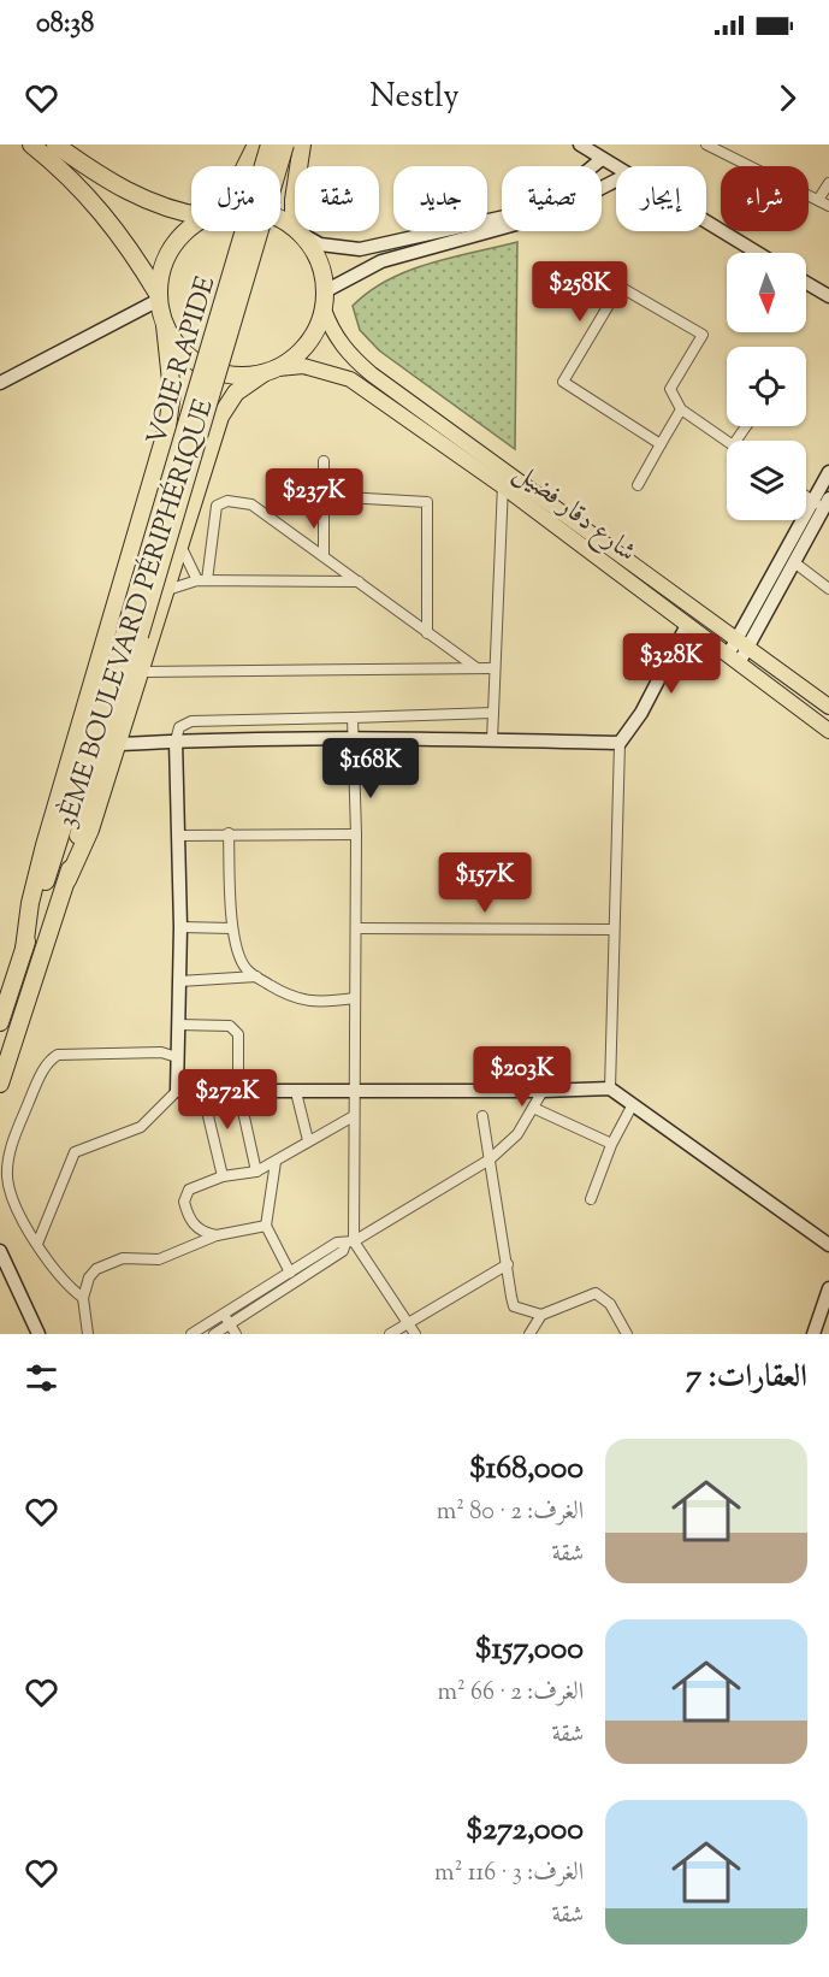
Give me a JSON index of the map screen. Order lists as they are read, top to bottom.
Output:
{
  "streets": {
    "highway": ["VOIE RAPIDE", "3ÈME BOULEVARD PÉRIPHÉRIQUE"],
    "main road": ["شارع دقار فضيل"]
  },
  "crossings": [
    ["VOIE RAPIDE", "3ÈME BOULEVARD PÉRIPHÉRIQUE"],
    ["شارع دقار فضيل", "3ÈME BOULEVARD PÉRIPHÉRIQUE"]
  ],
  "north": "bottom",
  "page": {
    "status": "08:38",
    "header": "Nestly",
    "chip": [
      "شراء",
      "إيجار",
      "تصفية",
      "جديد",
      "شقة",
      "منزل"
    ],
    "price": [
      "$258K",
      "$237K",
      "$328K",
      "$168K",
      "$157K",
      "$203K",
      "$272K"
    ],
    "heading": "العقارات: 7",
    "list": [
      {
        "name": "$168,000",
        "note": "الغرف: 2 · 80 m² · شقة"
      },
      {
        "name": "$157,000",
        "note": "الغرف: 2 · 66 m² · شقة"
      },
      {
        "name": "$272,000",
        "note": "الغرف: 3 · 116 m² · شقة"
      }
    ]
  }
}
